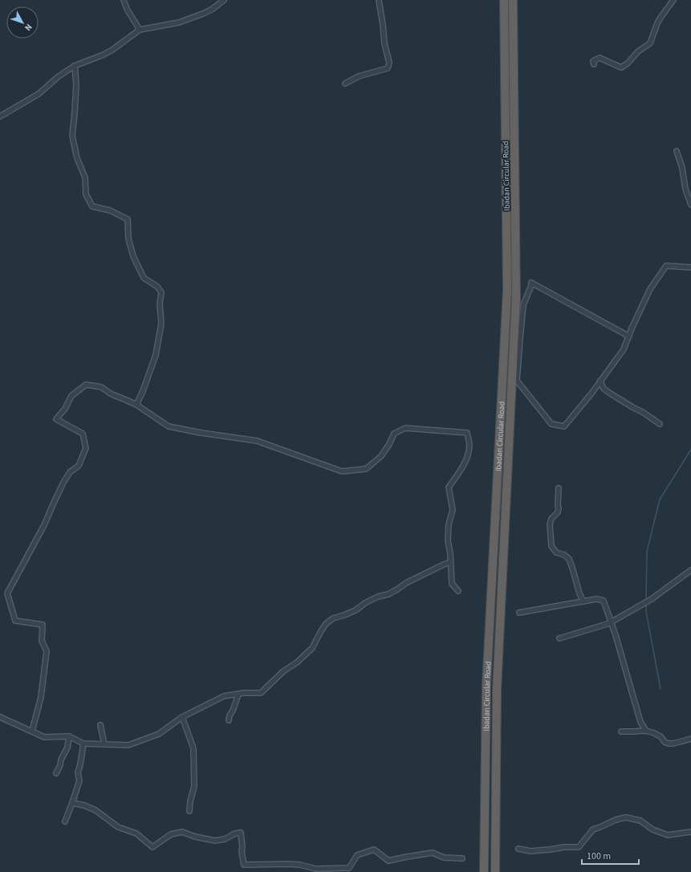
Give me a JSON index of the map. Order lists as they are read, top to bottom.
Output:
{
  "streets": {
    "highway": ["Ibadan Circular Road"]
  },
  "scale_bar": "100 m",
  "north": "bottom right"
}
